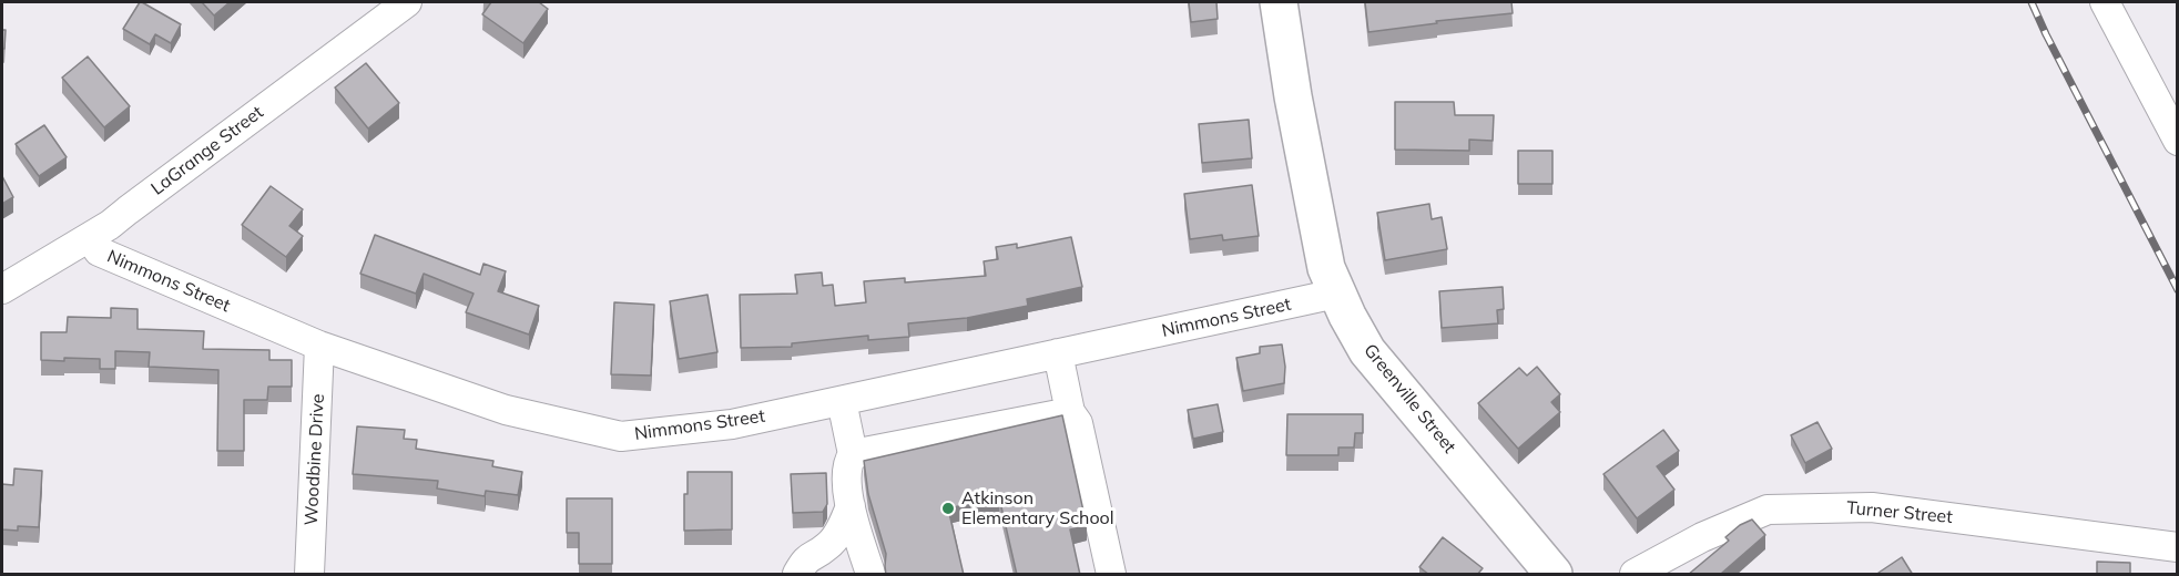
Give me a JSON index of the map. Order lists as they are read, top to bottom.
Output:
{
  "streets": {
    "main road": ["Greenville Street"],
    "street": [
      "LaGrange Street",
      "Nimmons Street",
      "Woodbine Drive",
      "Turner Street"
    ]
  },
  "crossings": [
    ["LaGrange Street", "Nimmons Street"],
    ["Nimmons Street", "Greenville Street"],
    ["Nimmons Street", "Woodbine Drive"]
  ],
  "places": ["Atkinson Elementary School"]
}
